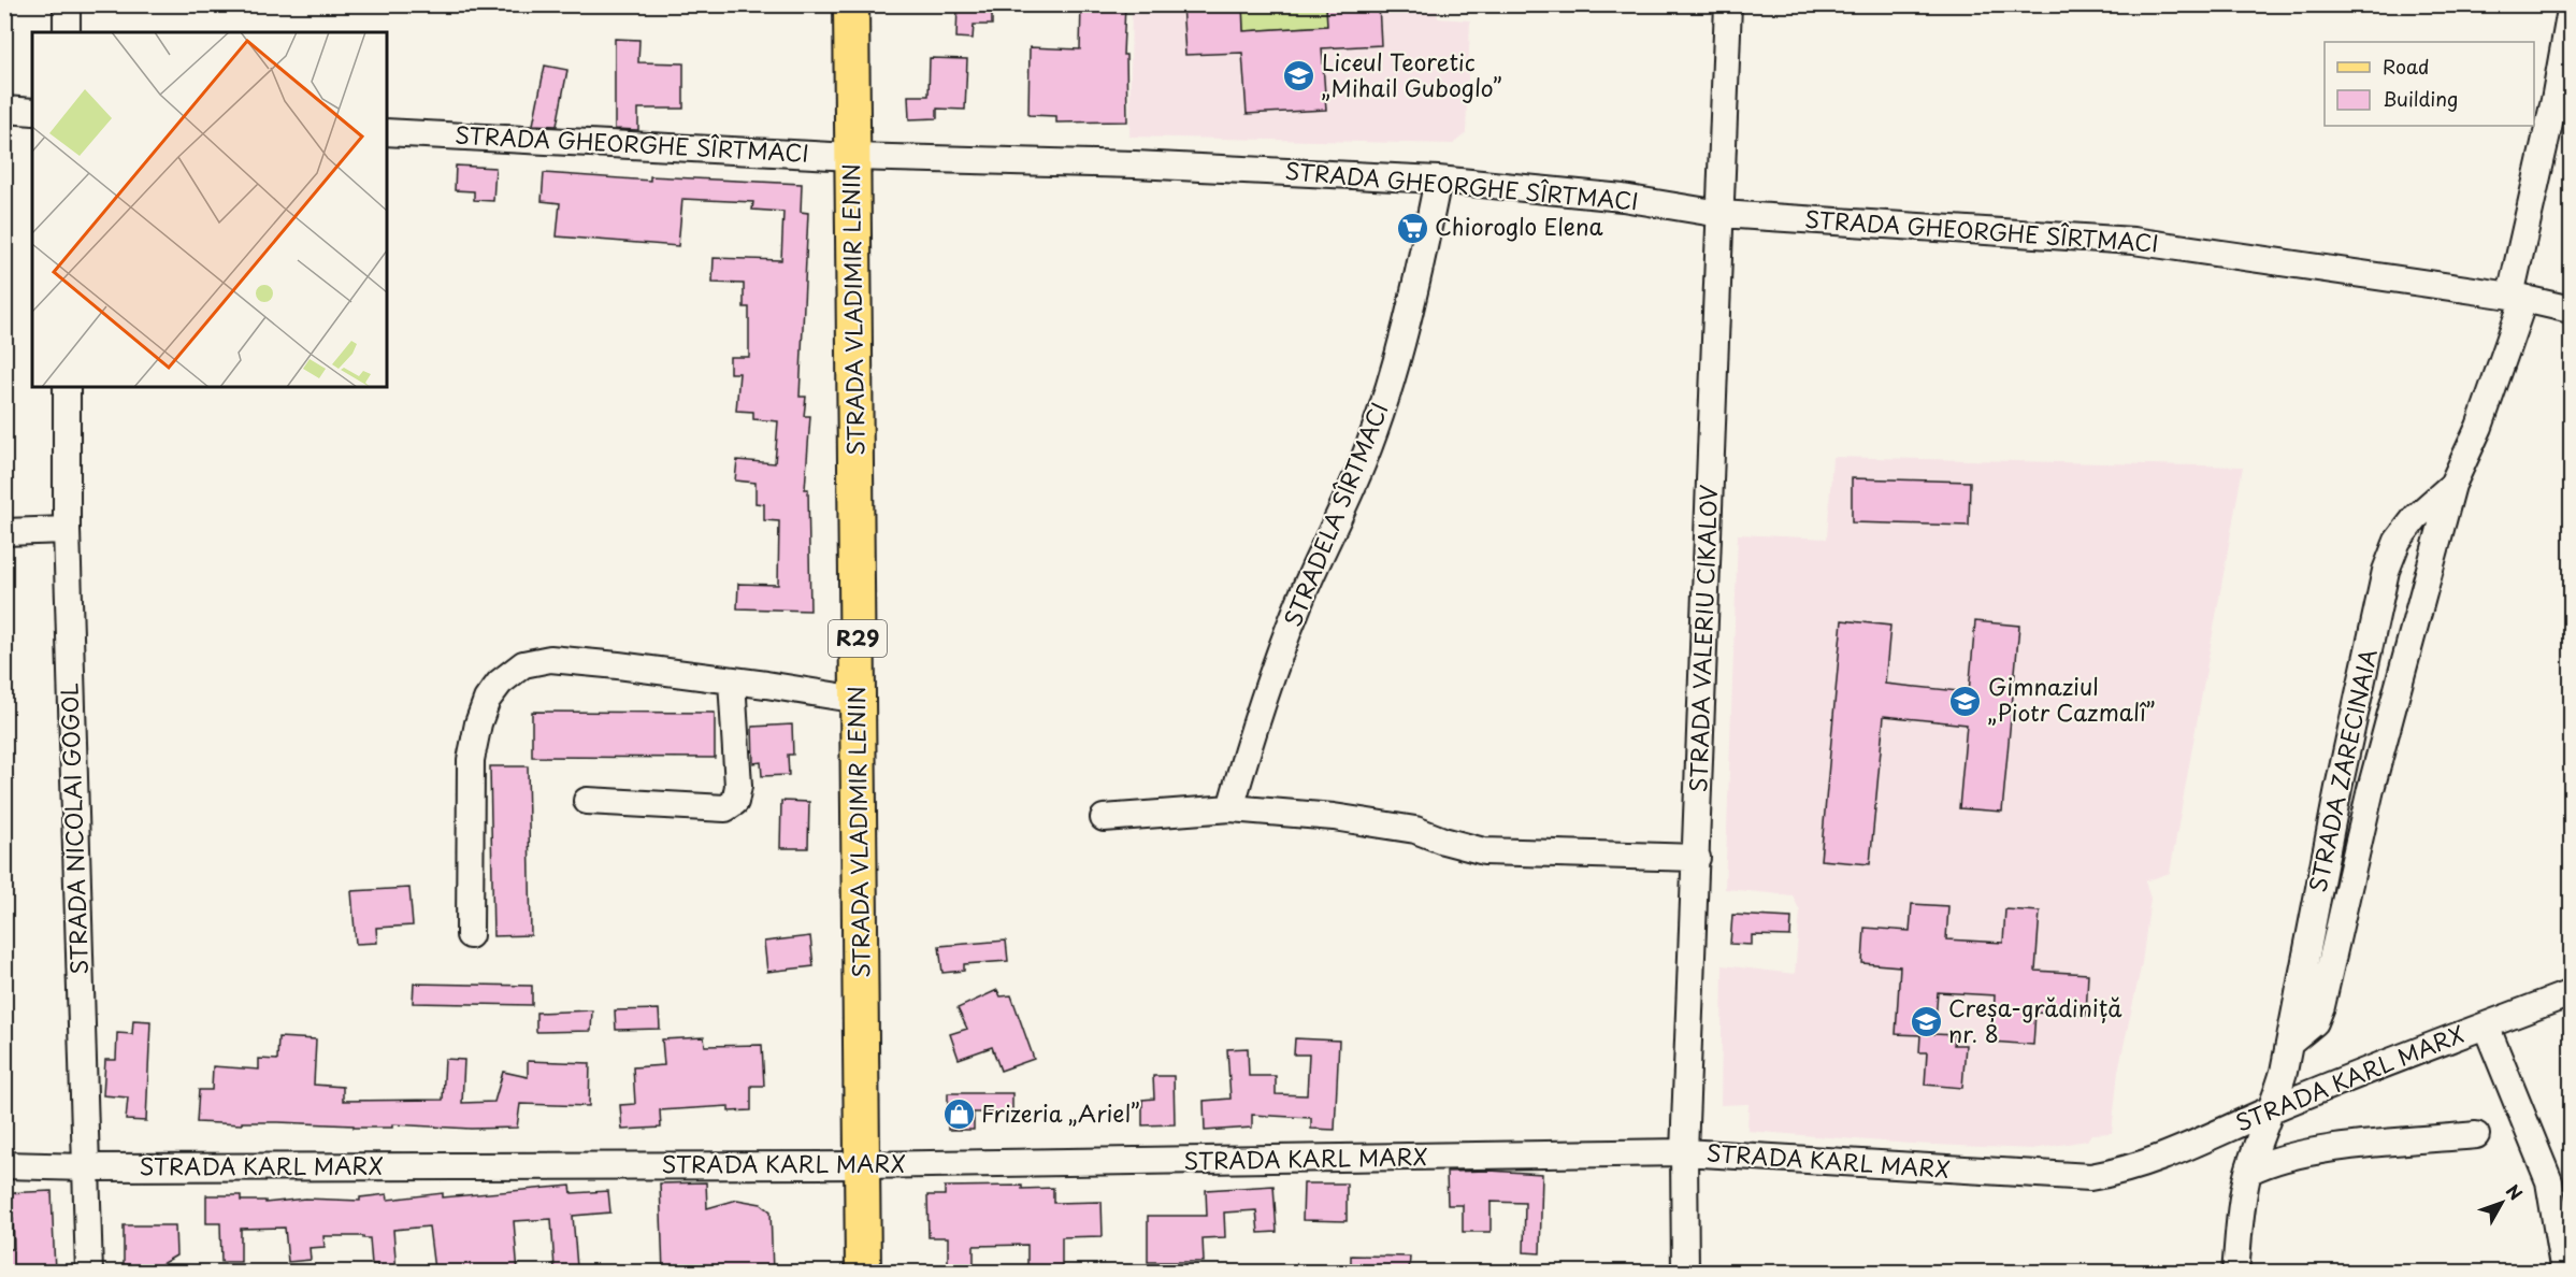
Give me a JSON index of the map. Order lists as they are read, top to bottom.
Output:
{
  "streets": {
    "main road": ["STRADA VLADIMIR LENIN", "R29"],
    "street": [
      "STRADA GHEORGHE SÎRTMACI",
      "STRADELA SÎRTMACI",
      "STRADA VALERIU CIKALOV",
      "STRADA ZARECINAIA",
      "STRADA NICOLAI GOGOL",
      "STRADA KARL MARX"
    ]
  },
  "crossings": [
    ["STRADA GHEORGHE SÎRTMACI", "STRADA VLADIMIR LENIN"],
    ["STRADA GHEORGHE SÎRTMACI", "STRADELA SÎRTMACI"],
    ["STRADA GHEORGHE SÎRTMACI", "STRADA VALERIU CIKALOV"],
    ["STRADA GHEORGHE SÎRTMACI", "STRADA ZARECINAIA"],
    ["STRADA VLADIMIR LENIN", "STRADA KARL MARX"],
    ["STRADA VALERIU CIKALOV", "STRADA KARL MARX"],
    ["STRADA ZARECINAIA", "STRADA KARL MARX"],
    ["STRADA NICOLAI GOGOL", "STRADA KARL MARX"]
  ],
  "places": {
    "school or university": ["Liceul Teoretic „Mihail Guboglo”", "Gimnaziul „Piotr Cazmalî”", "Creșa-grădiniță nr. 8"],
    "supermarket": ["Chioroglo Elena"],
    "shop": ["Frizeria „Ariel”"]
  },
  "legend": ["Road", "Building"],
  "north": "top right"
}
